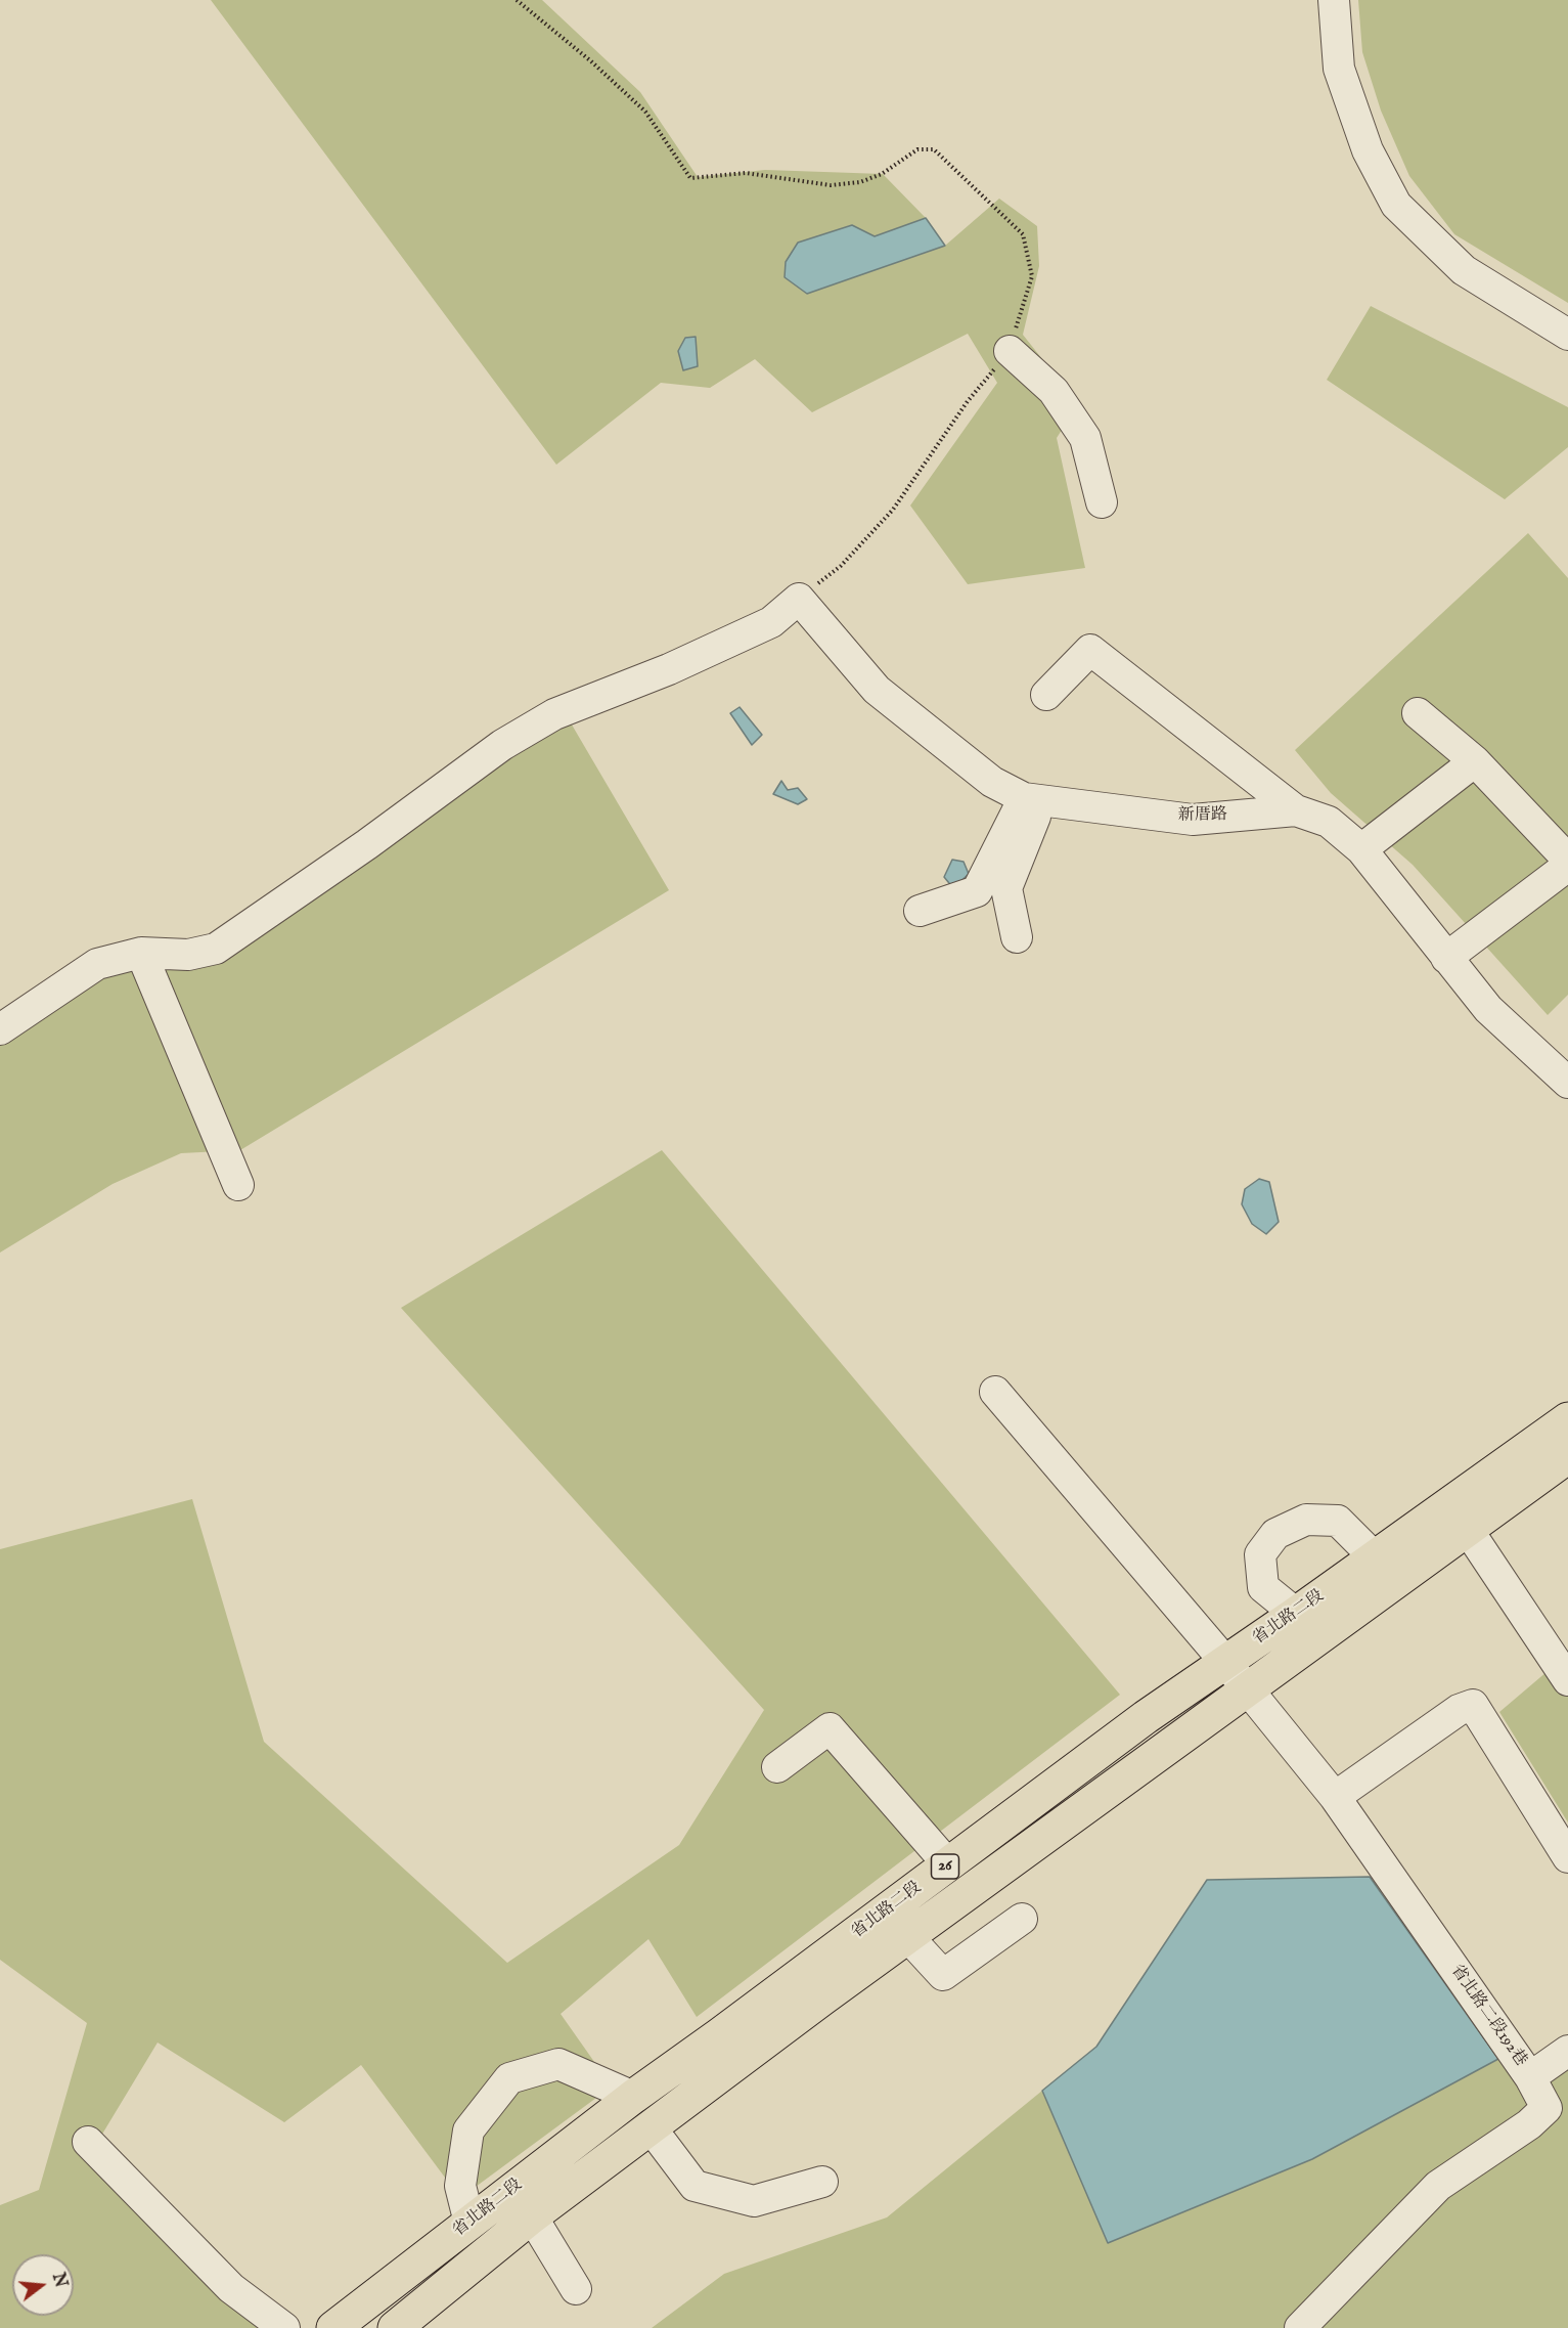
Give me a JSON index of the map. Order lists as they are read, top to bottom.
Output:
{
  "streets": {
    "main road": ["省北路二段", "26"],
    "street": ["新厝路", "省北路二段192巷"]
  },
  "crossings": [
    ["省北路二段", "省北路二段192巷"]
  ],
  "north": "right"
}
